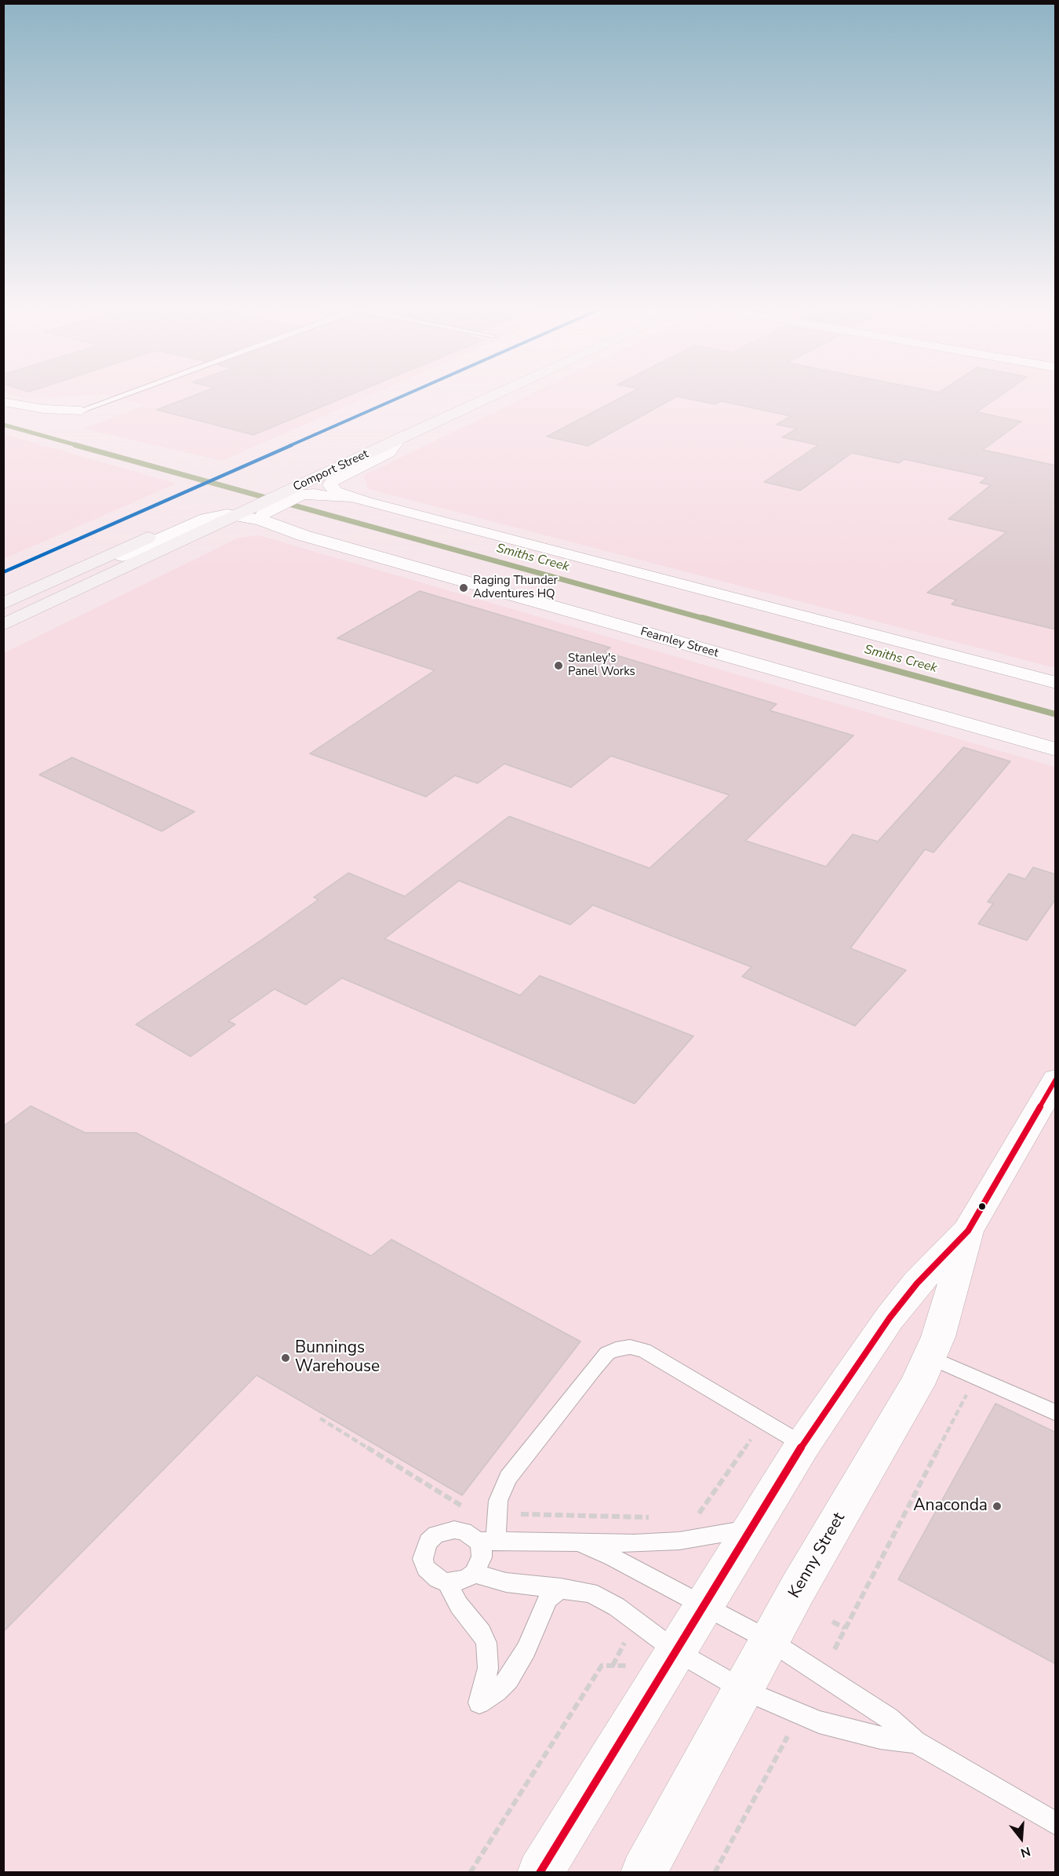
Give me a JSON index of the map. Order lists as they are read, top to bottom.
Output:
{
  "streets": {
    "highway": ["Comport Street"],
    "street": ["Fearnley Street", "Kenny Street"]
  },
  "crossings": [
    ["Comport Street", "Fearnley Street"]
  ],
  "water": ["Smiths Creek"],
  "places": [
    "Raging Thunder Adventures HQ",
    "Stanley's Panel Works",
    "Bunnings Warehouse",
    "Anaconda"
  ],
  "north": "bottom"
}
